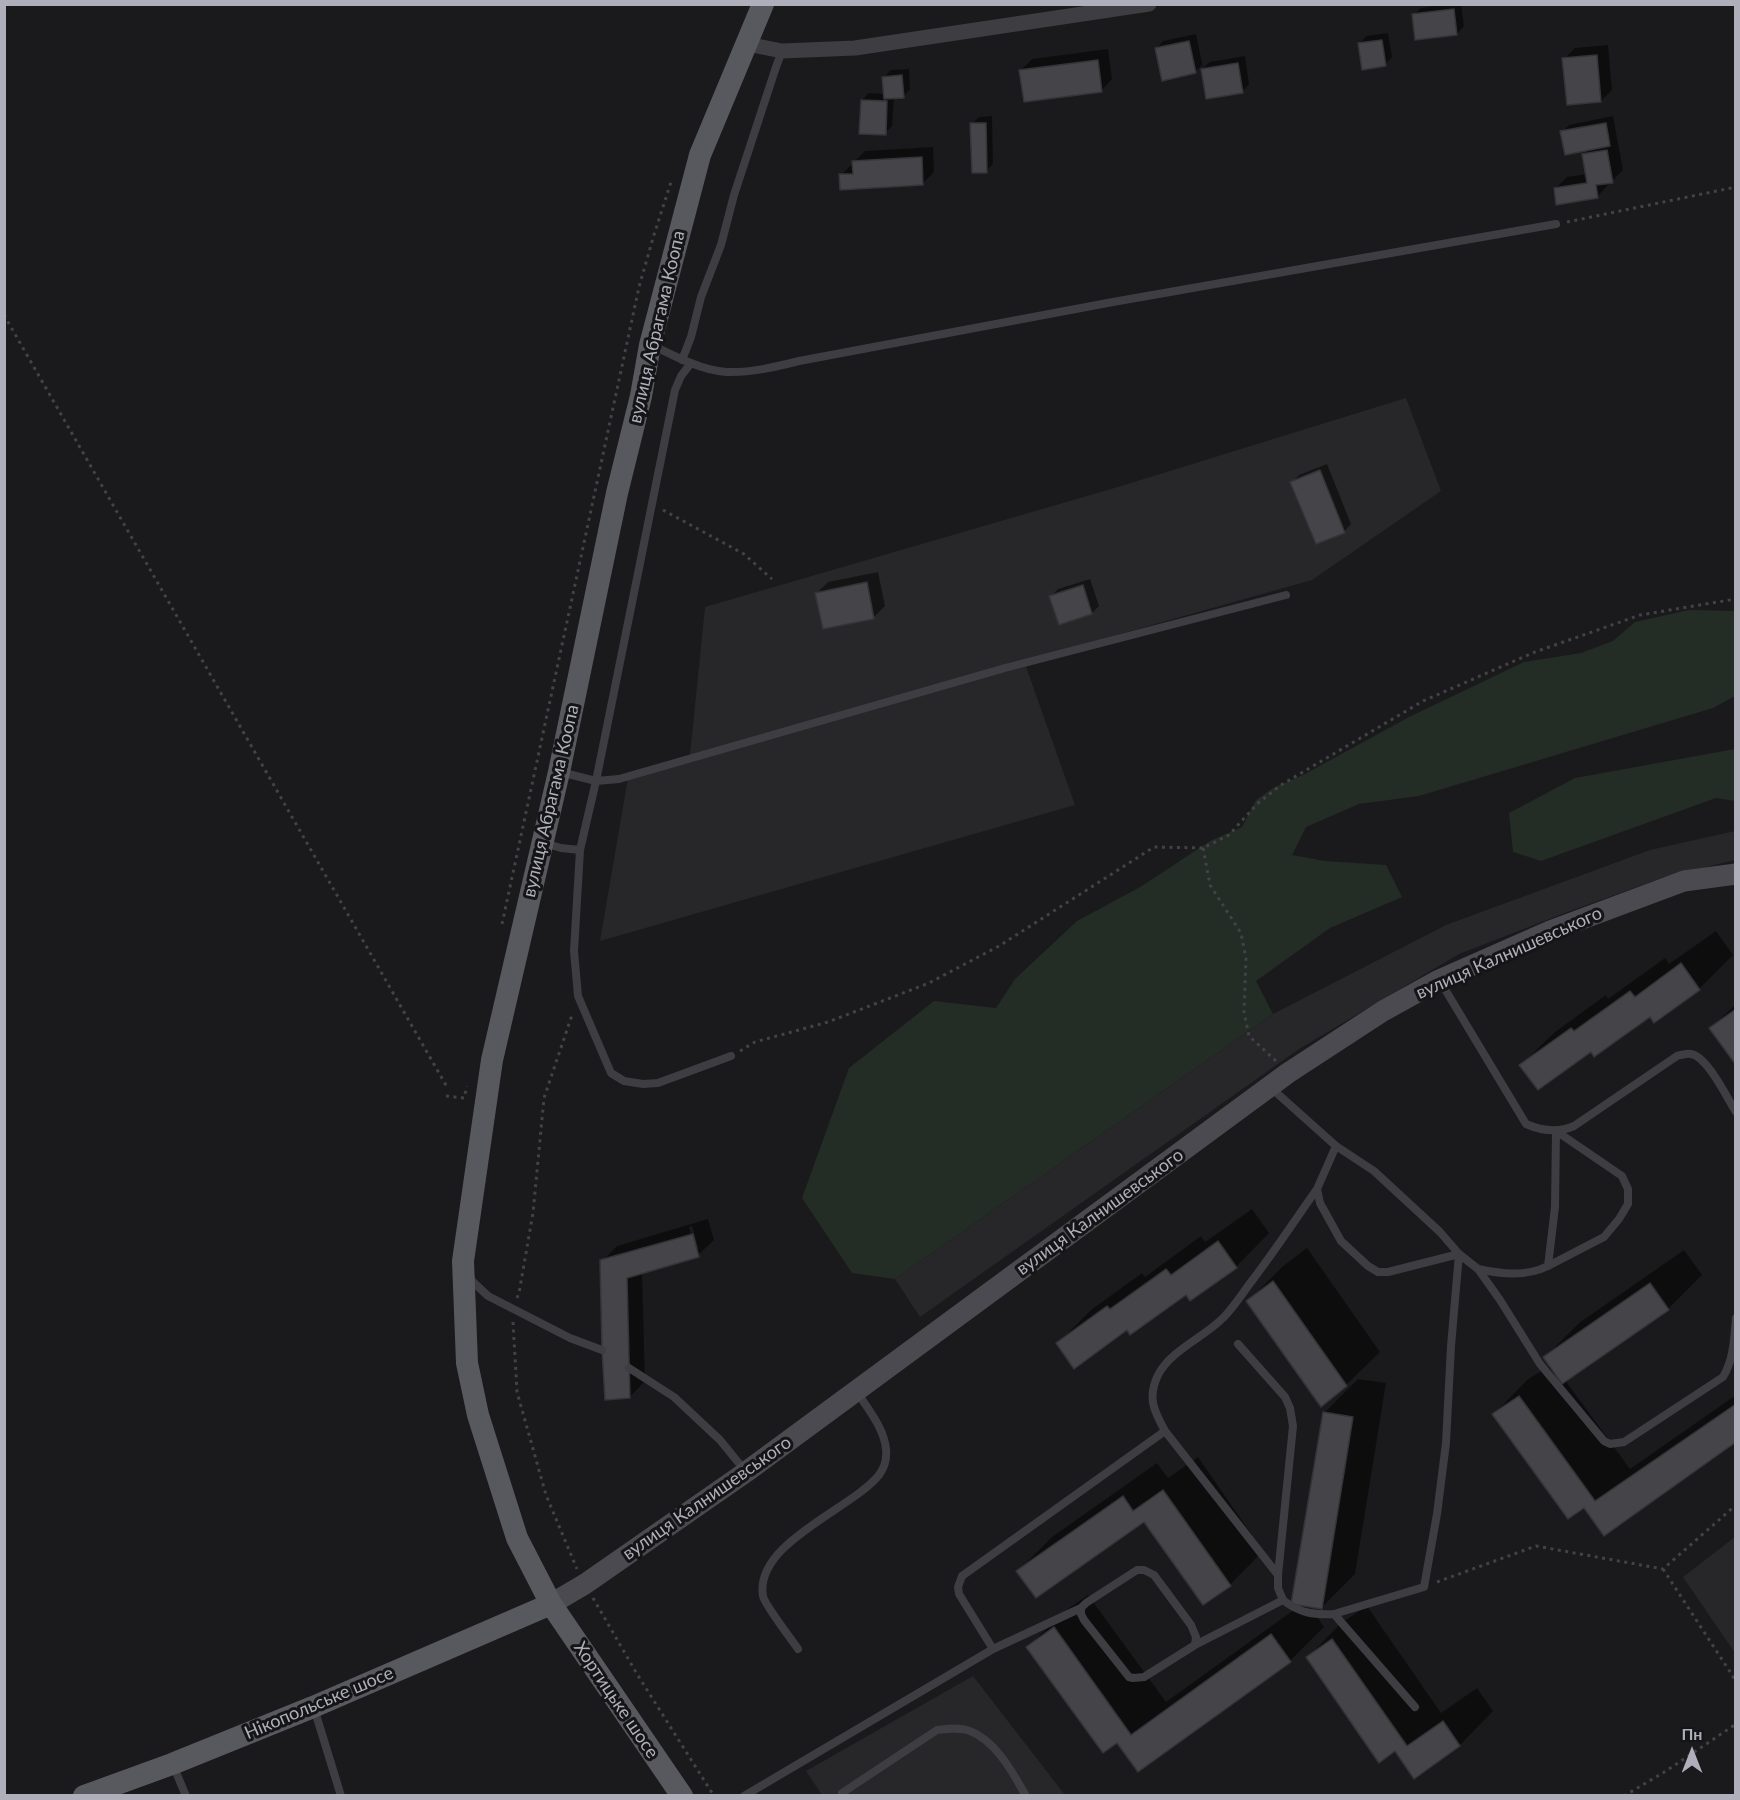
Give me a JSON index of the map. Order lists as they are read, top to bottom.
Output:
{
  "streets": {
    "main road": ["вулиця Абрагама Коопа", "Хортицьке шосе", "Нікопольське шосе"],
    "street": ["вулиця Калнишевського"]
  },
  "crossings": [
    ["вулиця Абрагама Коопа", "вулиця Калнишевського"],
    ["вулиця Абрагама Коопа", "Хортицьке шосе"],
    ["вулиця Абрагама Коопа", "Нікопольське шосе"],
    ["вулиця Калнишевського", "Хортицьке шосе"],
    ["вулиця Калнишевського", "Нікопольське шосе"],
    ["Хортицьке шосе", "Нікопольське шосе"]
  ],
  "north": "top"
}
